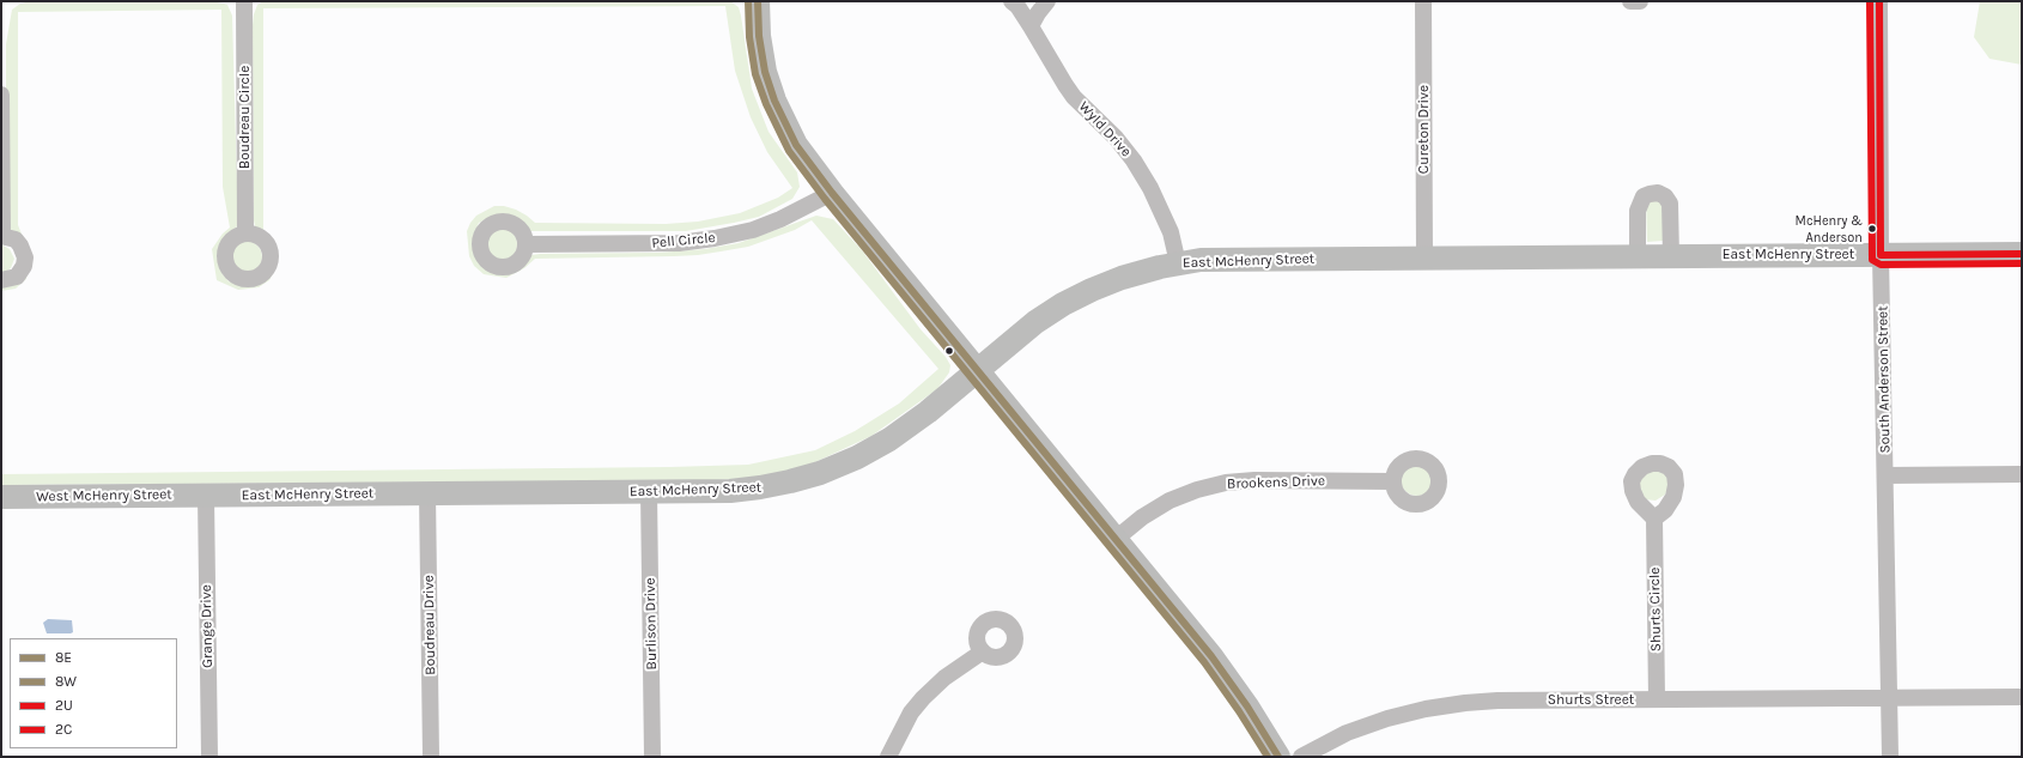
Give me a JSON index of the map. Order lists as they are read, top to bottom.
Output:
{
  "streets": {
    "street": [
      "Boudreau Circle",
      "Wyld Drive",
      "Cureton Drive",
      "Pell Circle",
      "East McHenry Street",
      "South Anderson Street",
      "Brookens Drive",
      "West McHenry Street",
      "Shurts Circle",
      "Burlison Drive",
      "Boudreau Drive",
      "Grange Drive",
      "Shurts Street"
    ]
  },
  "crossings": [
    ["Wyld Drive", "East McHenry Street"],
    ["Cureton Drive", "East McHenry Street"],
    ["East McHenry Street", "South Anderson Street"],
    ["East McHenry Street", "West McHenry Street"],
    ["East McHenry Street", "Burlison Drive"],
    ["East McHenry Street", "Boudreau Drive"],
    ["East McHenry Street", "Grange Drive"],
    ["South Anderson Street", "Shurts Street"],
    ["West McHenry Street", "Grange Drive"],
    ["Shurts Circle", "Shurts Street"]
  ],
  "places": ["McHenry & Anderson"],
  "lines": [
    "transit line 8E",
    "transit line 8W",
    "transit line 2U",
    "transit line 2C"
  ],
  "legend": [
    "8E",
    "8W",
    "2U",
    "2C"
  ]
}
